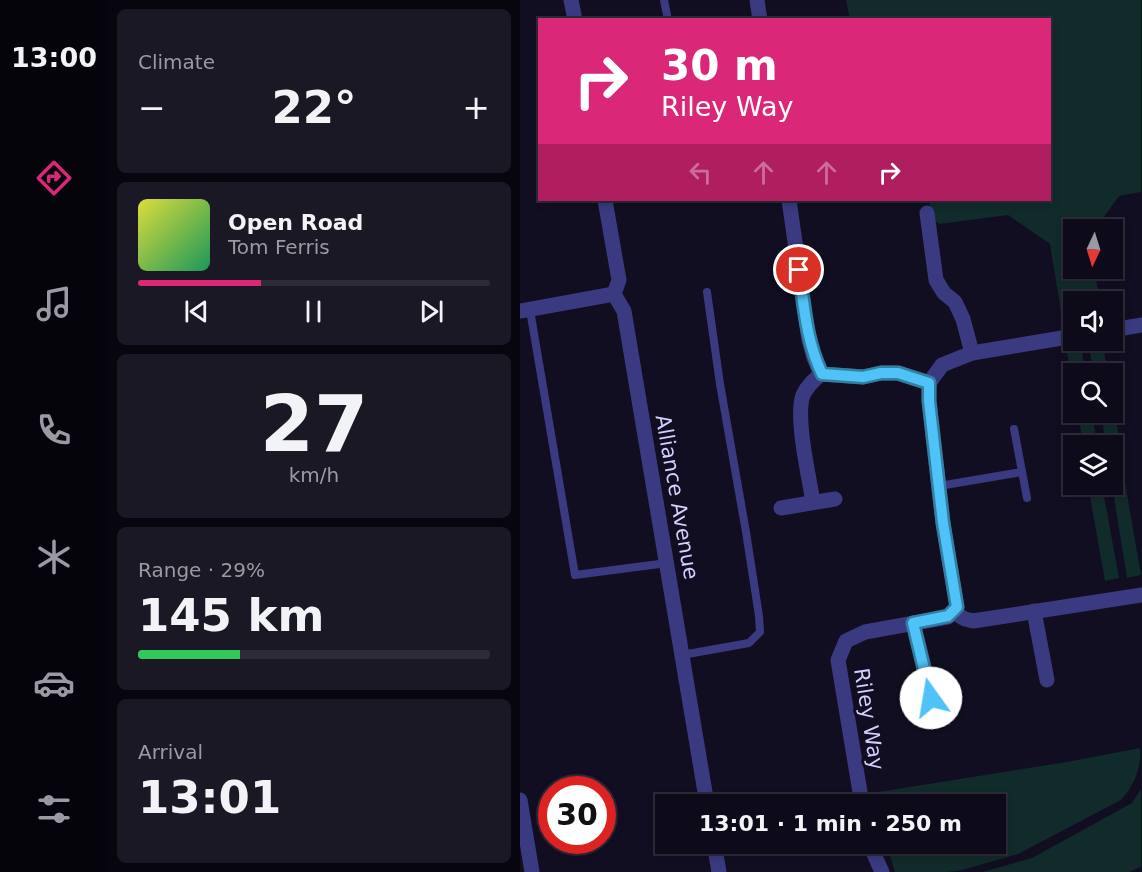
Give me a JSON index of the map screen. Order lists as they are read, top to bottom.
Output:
{
  "streets": {
    "street": ["Alliance Avenue", "Riley Way"]
  },
  "north": "bottom",
  "page": {
    "tabs": "13:00",
    "tile": [
      "Climate",
      ["27", "km/h"],
      ["Range · 29%", "145 km"],
      ["Arrival", "13:01"]
    ],
    "turn": ["30 m", "Riley Way"],
    "heat": ["−", "22°", "+"],
    "song": ["Open Road", "Tom Ferris"],
    "limit": "30",
    "trip": "13:01 · 1 min · 250 m"
  }
}
